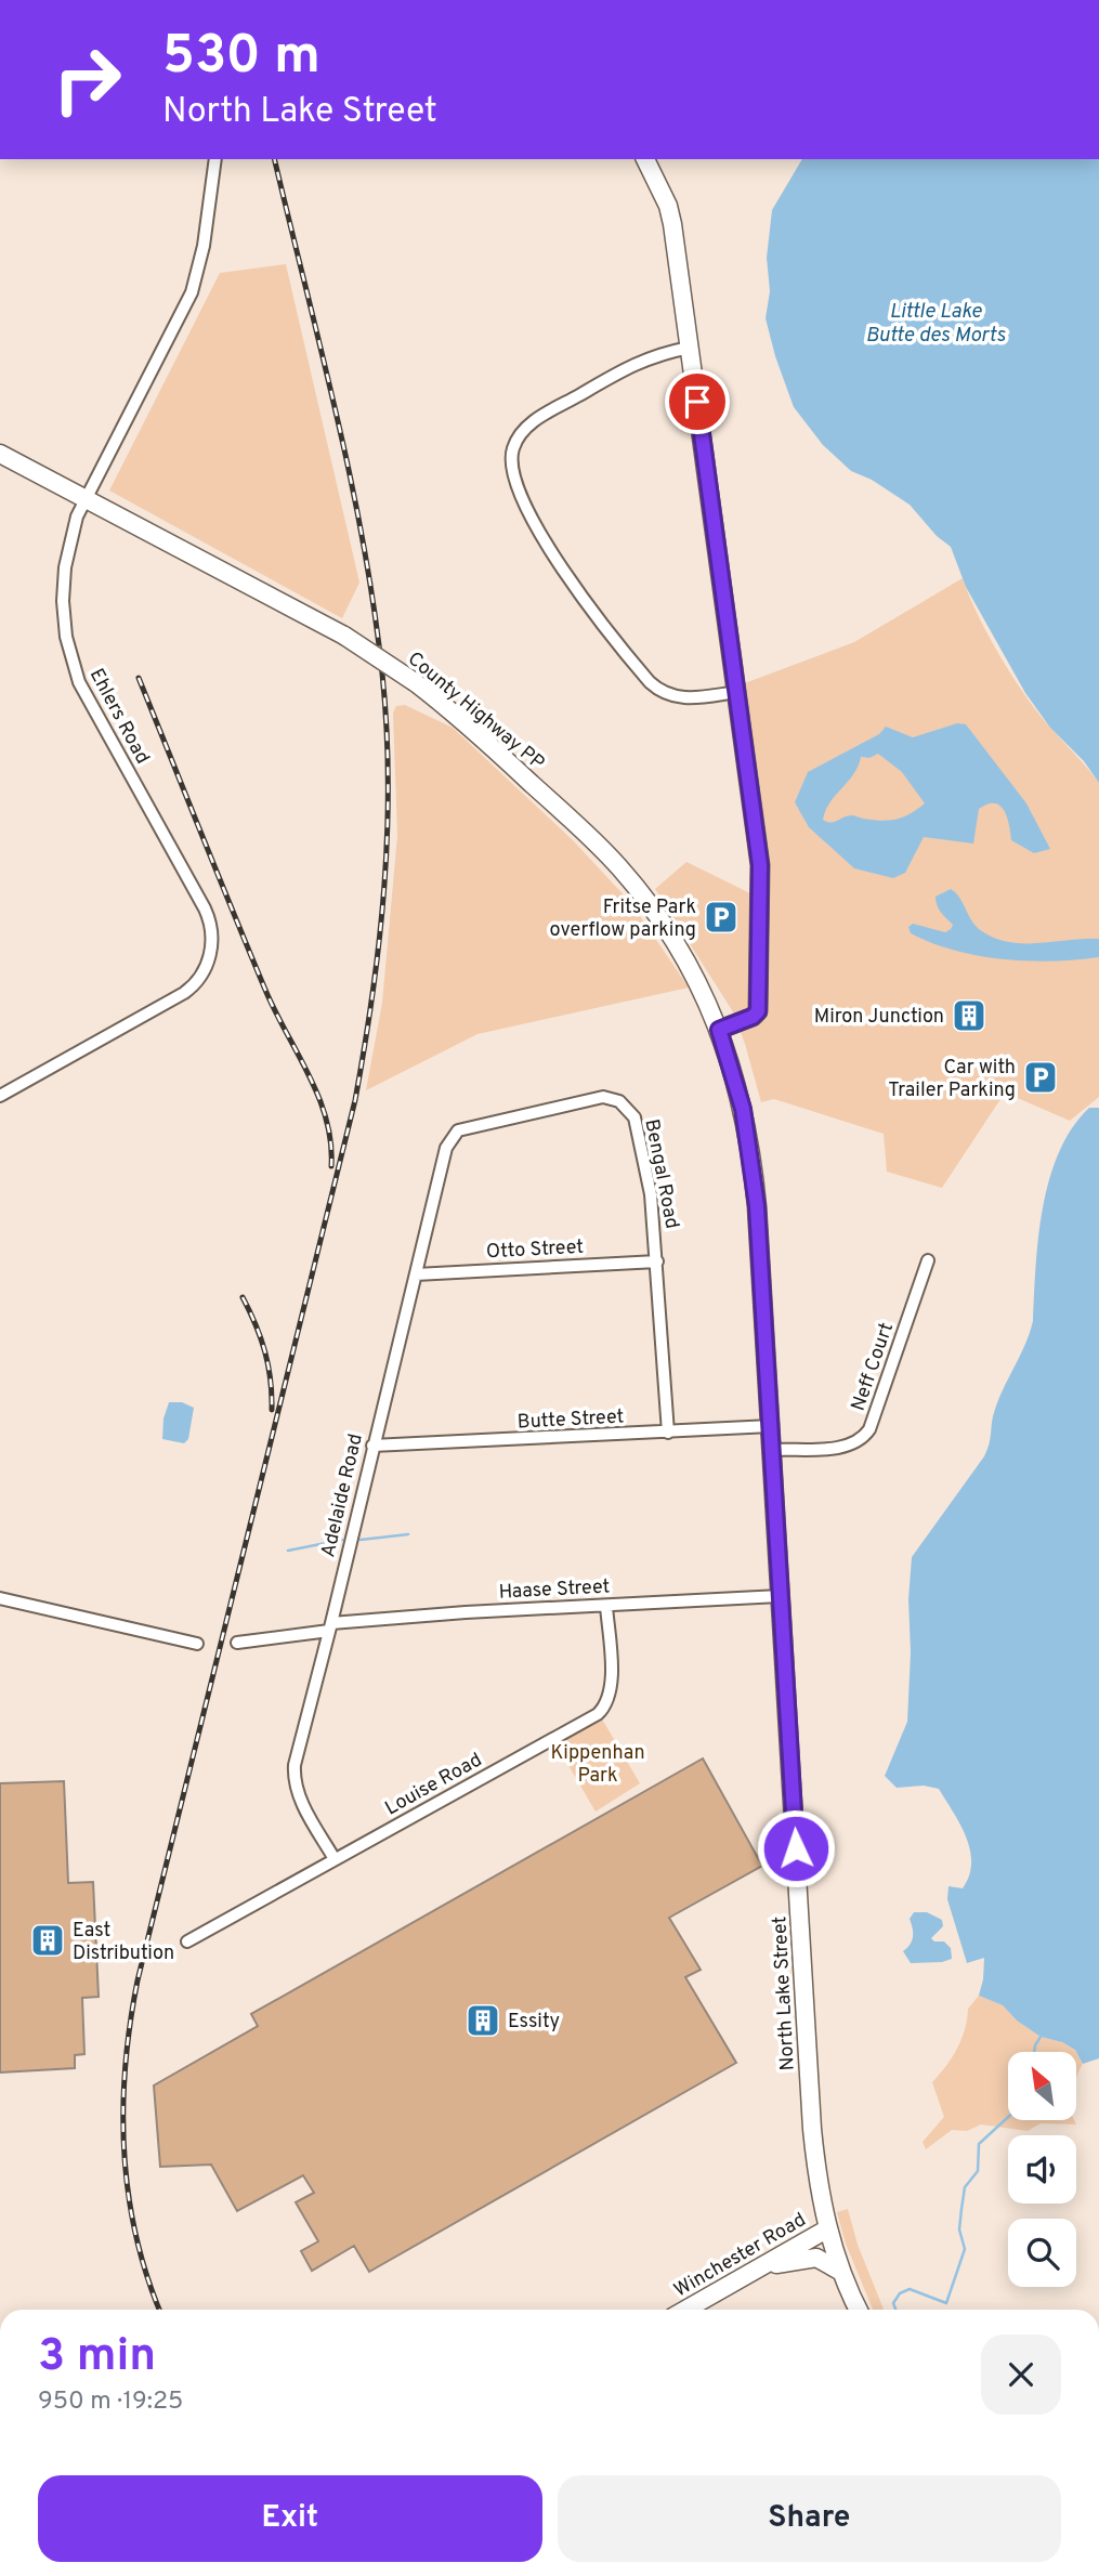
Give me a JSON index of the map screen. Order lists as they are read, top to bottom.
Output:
{
  "streets": {
    "main road": ["County Highway PP", "North Lake Street", "Winchester Road"],
    "street": [
      "Ehlers Road",
      "Bengal Road",
      "Otto Street",
      "Neff Court",
      "Butte Street",
      "Adelaide Road",
      "Haase Street",
      "Louise Road"
    ]
  },
  "crossings": [
    ["County Highway PP", "Ehlers Road"],
    ["County Highway PP", "North Lake Street"],
    ["Bengal Road", "Otto Street"],
    ["Bengal Road", "Butte Street"],
    ["Bengal Road", "Adelaide Road"],
    ["Otto Street", "Adelaide Road"],
    ["Neff Court", "North Lake Street"],
    ["Butte Street", "Adelaide Road"],
    ["Butte Street", "North Lake Street"],
    ["Adelaide Road", "Haase Street"],
    ["Adelaide Road", "Louise Road"],
    ["Haase Street", "Louise Road"],
    ["Haase Street", "North Lake Street"],
    ["North Lake Street", "Winchester Road"]
  ],
  "water": ["Little Lake Butte des Morts"],
  "parks": ["Kippenhan Park"],
  "places": {
    "parking": ["Fritse Park overflow parking", "Car with Trailer Parking"],
    "building": ["Miron Junction", "East Distribution", "Essity"]
  },
  "north": "top left",
  "page": {
    "turn": ["530 m", "North Lake Street"],
    "heading": ["3 min", "950 m · 19:25"],
    "buttons": ["Exit", "Share"]
  }
}
